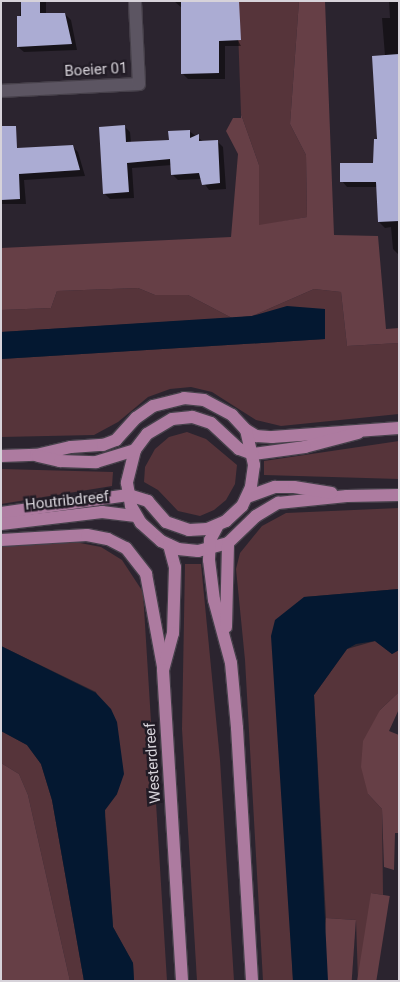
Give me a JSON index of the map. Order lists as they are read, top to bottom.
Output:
{
  "streets": {
    "main road": ["Houtribdreef", "Westerdreef"],
    "street": ["Boeier 01"]
  }
}
